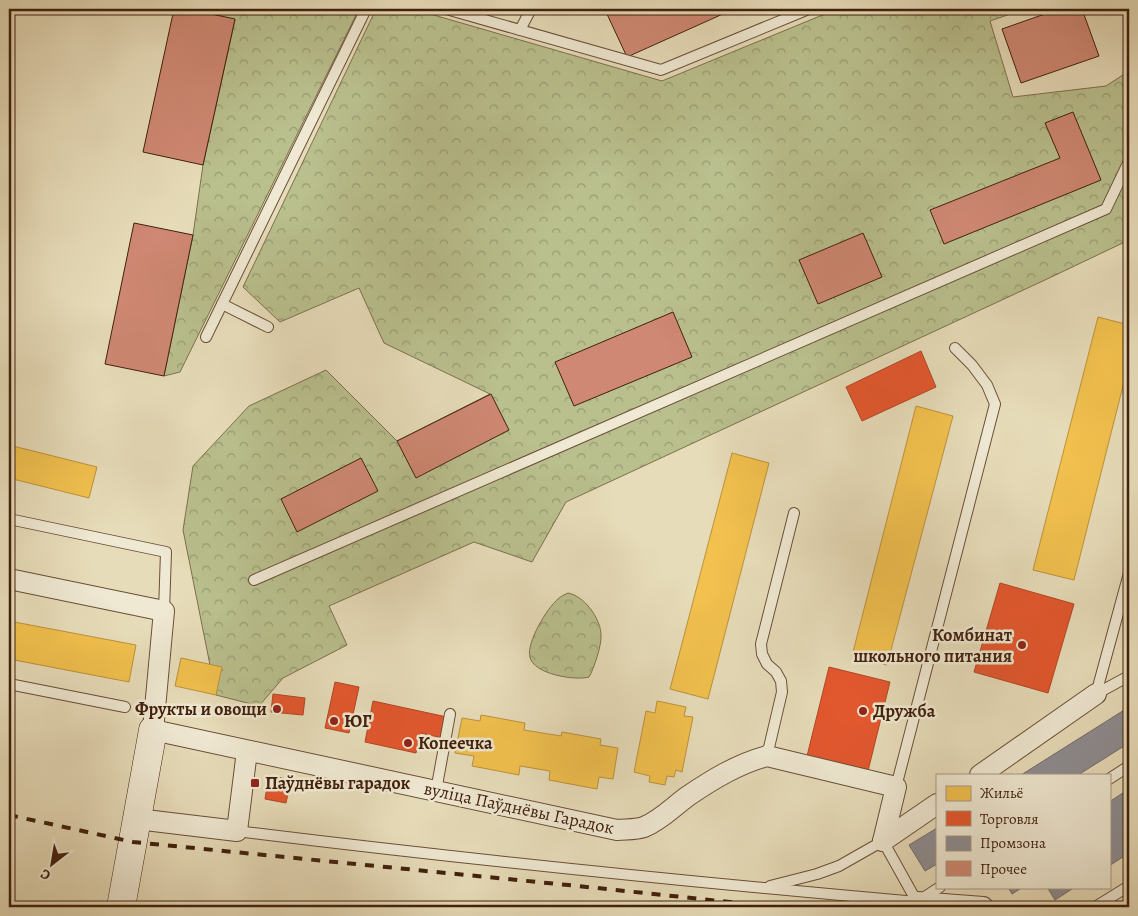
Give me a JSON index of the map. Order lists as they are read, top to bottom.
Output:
{
  "streets": {
    "street": ["вуліца Паўднёвы Гарадок"]
  },
  "places": {
    "other": [
      "Комбинат школьного питания",
      "Фрукты и овощи",
      "Дружба",
      "ЮГ",
      "Копеечка"
    ],
    "transit": ["Паўднёвы гарадок"]
  },
  "legend": [
    "Жильё",
    "Торговля",
    "Промзона",
    "Прочее"
  ],
  "north": "bottom left"
}
